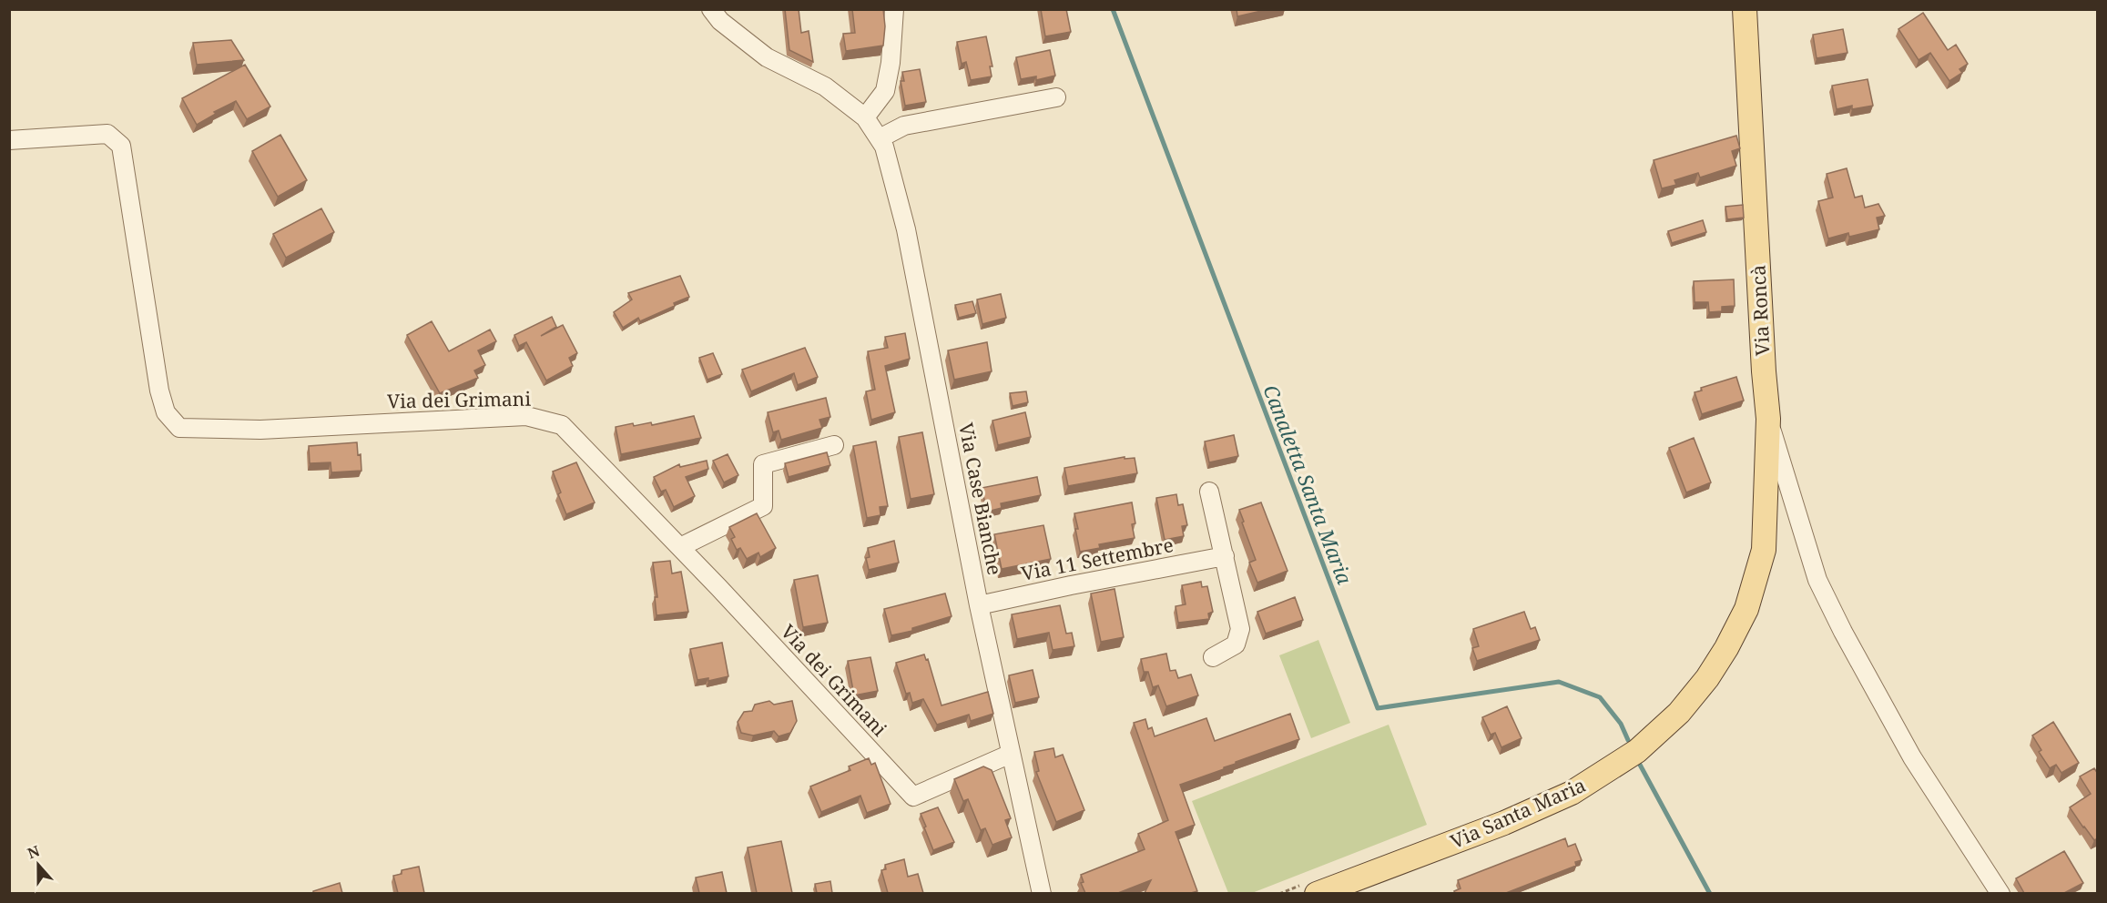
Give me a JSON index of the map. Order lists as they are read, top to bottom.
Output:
{
  "streets": {
    "main road": ["Via Roncà", "Via Santa Maria"],
    "street": ["Via dei Grimani", "Via Case Bianche", "Via 11 Settembre"]
  },
  "crossings": [
    ["Via Roncà", "Via Santa Maria"],
    ["Via dei Grimani", "Via Case Bianche"],
    ["Via Case Bianche", "Via 11 Settembre"]
  ],
  "water": ["Canaletta Santa Maria"],
  "north": "top"
}
